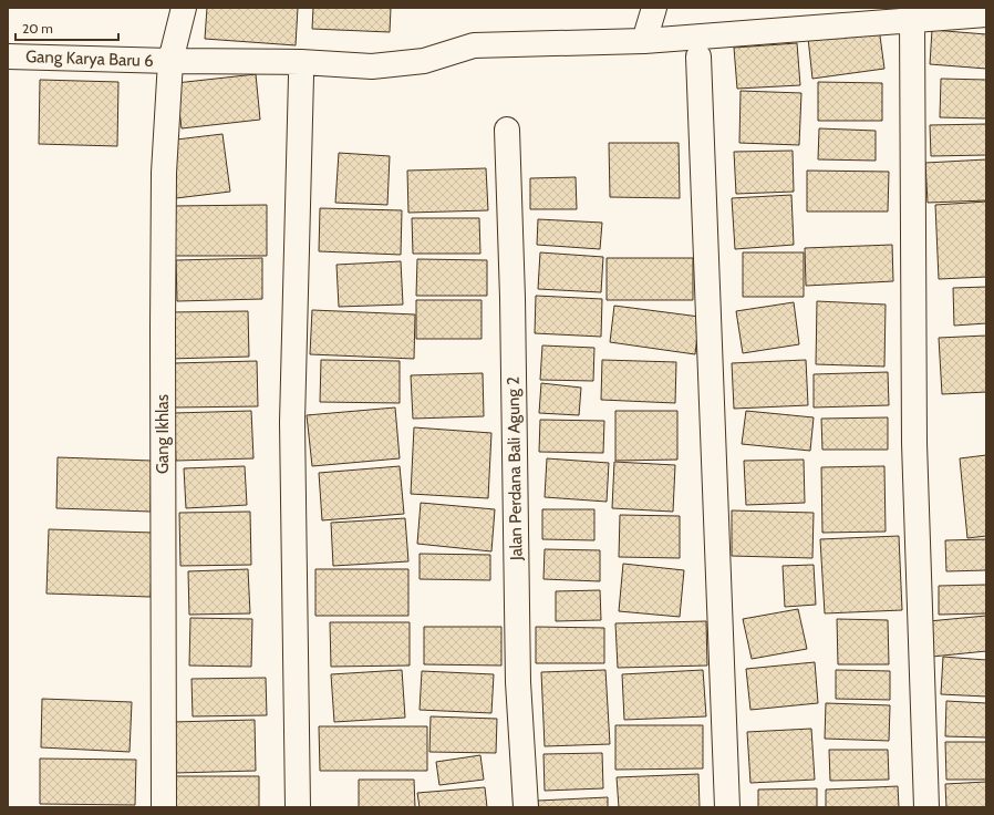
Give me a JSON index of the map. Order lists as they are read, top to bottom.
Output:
{
  "streets": {
    "street": ["Gang Karya Baru 6", "Gang Ikhlas", "Jalan Perdana Bali Agung 2"]
  },
  "crossings": [
    ["Gang Karya Baru 6", "Gang Ikhlas"]
  ],
  "scale_bar": "20 m"
}
